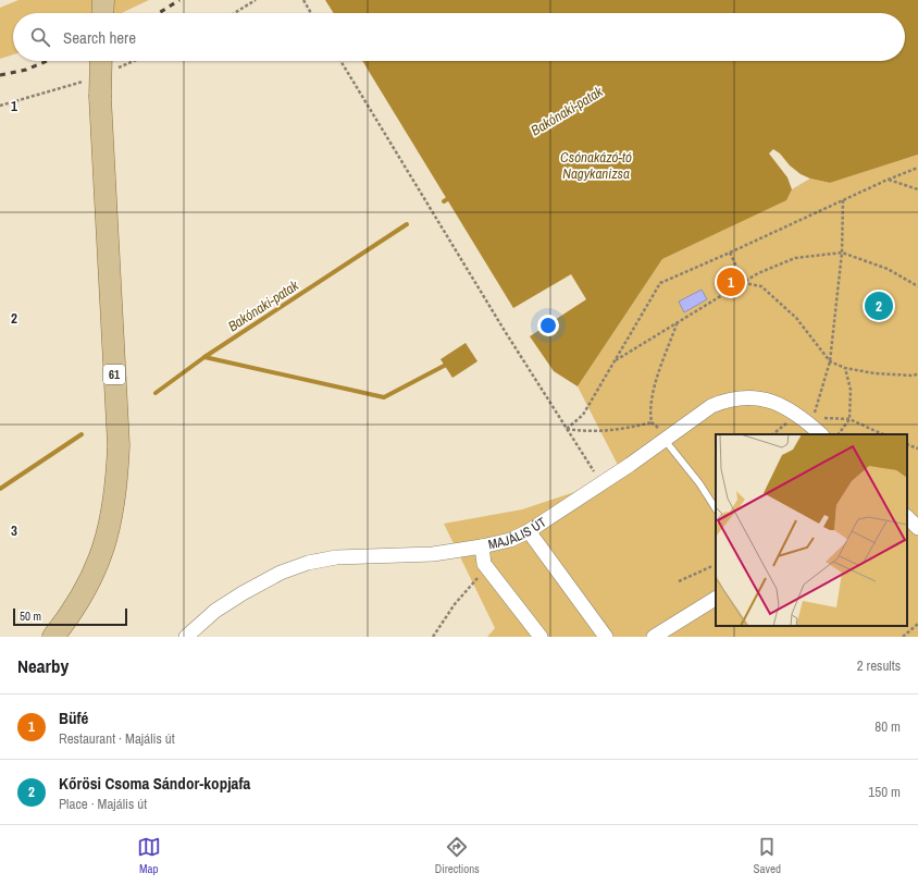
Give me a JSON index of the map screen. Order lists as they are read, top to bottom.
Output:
{
  "streets": {
    "main road": ["61"],
    "street": ["MAJÁLIS ÚT"]
  },
  "water": ["Bakónaki-patak", "Csónakázó-tó Nagykanizsa"],
  "scale_bar": "50 m",
  "page": {
    "search": "Search here",
    "pins": ["1", "2"],
    "scale": "50 m",
    "heading": ["Nearby", "2 results"],
    "list": [
      {
        "mark": "1",
        "name": "Büfé",
        "note": "Restaurant · Majális út",
        "value": "80 m"
      },
      {
        "mark": "2",
        "name": "Kőrösi Csoma Sándor-kopjafa",
        "note": "Place · Majális út",
        "value": "150 m"
      }
    ],
    "nav": ["Map", "Directions", "Saved"]
  },
  "grid": {
    "rows": ["1", "2", "3"]
  }
}
